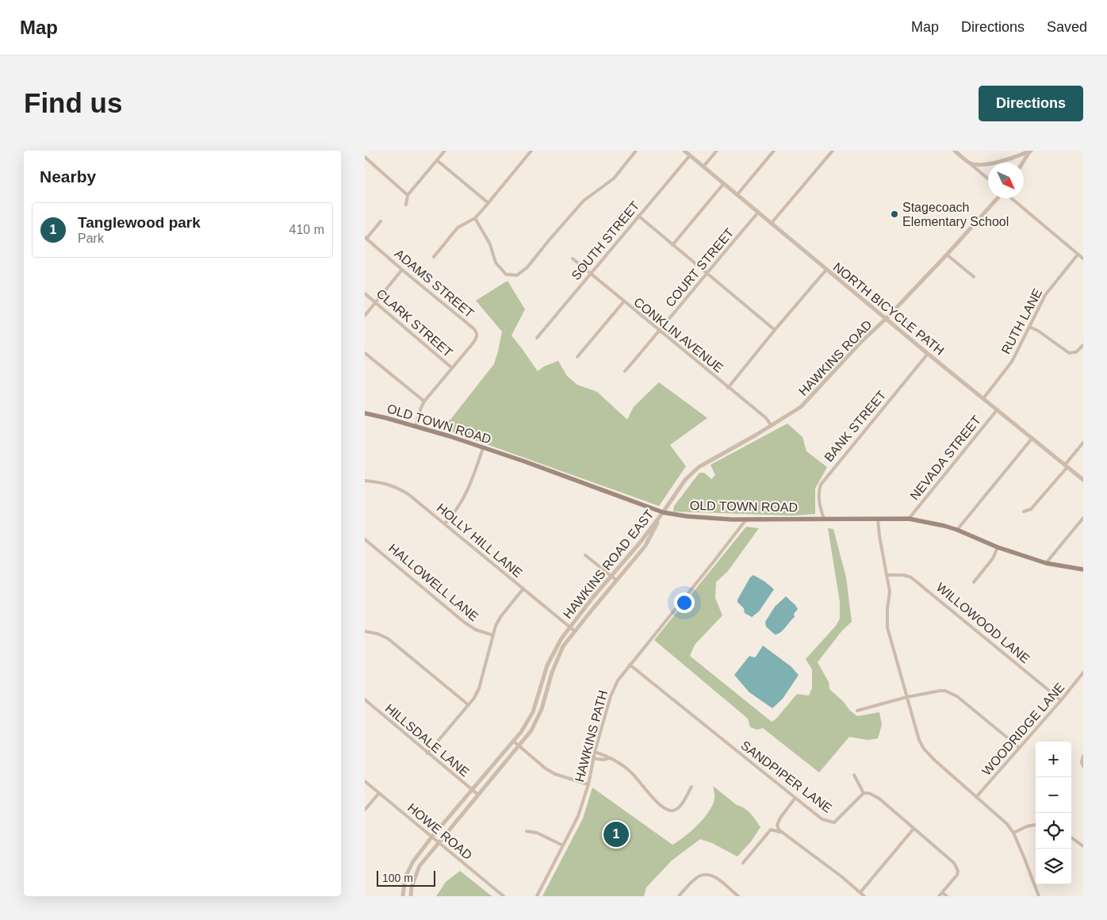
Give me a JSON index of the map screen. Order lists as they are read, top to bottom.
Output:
{
  "streets": {
    "main road": ["OLD TOWN ROAD"],
    "street": [
      "SOUTH STREET",
      "COURT STREET",
      "ADAMS STREET",
      "NORTH BICYCLE PATH",
      "RUTH LANE",
      "CLARK STREET",
      "CONKLIN AVENUE",
      "HAWKINS ROAD",
      "BANK STREET",
      "NEVADA STREET",
      "HOLLY HILL LANE",
      "HAWKINS ROAD EAST",
      "HALLOWELL LANE",
      "WILLOWOOD LANE",
      "WOODRIDGE LANE",
      "HAWKINS PATH",
      "HILLSDALE LANE",
      "SANDPIPER LANE",
      "HOWE ROAD"
    ]
  },
  "crossings": [
    ["SOUTH STREET", "NORTH BICYCLE PATH"],
    ["SOUTH STREET", "CONKLIN AVENUE"],
    ["COURT STREET", "NORTH BICYCLE PATH"],
    ["COURT STREET", "CONKLIN AVENUE"],
    ["ADAMS STREET", "CLARK STREET"],
    ["ADAMS STREET", "OLD TOWN ROAD"],
    ["NORTH BICYCLE PATH", "RUTH LANE"],
    ["NORTH BICYCLE PATH", "HAWKINS ROAD"],
    ["NORTH BICYCLE PATH", "BANK STREET"],
    ["NORTH BICYCLE PATH", "NEVADA STREET"],
    ["CONKLIN AVENUE", "HAWKINS ROAD"],
    ["HAWKINS ROAD", "OLD TOWN ROAD"],
    ["HAWKINS ROAD", "HAWKINS ROAD EAST"],
    ["OLD TOWN ROAD", "BANK STREET"],
    ["OLD TOWN ROAD", "NEVADA STREET"],
    ["OLD TOWN ROAD", "HAWKINS ROAD EAST"],
    ["OLD TOWN ROAD", "HAWKINS PATH"],
    ["HOLLY HILL LANE", "HAWKINS ROAD EAST"],
    ["HAWKINS ROAD EAST", "HILLSDALE LANE"],
    ["HAWKINS ROAD EAST", "HOWE ROAD"],
    ["WILLOWOOD LANE", "WOODRIDGE LANE"],
    ["HAWKINS PATH", "SANDPIPER LANE"]
  ],
  "places": ["Stagecoach Elementary School"],
  "scale_bar": "100 m",
  "north": "bottom right",
  "page": {
    "header": "Map",
    "nav": ["Map", "Directions", "Saved"],
    "buttons": "Directions",
    "title": "Find us",
    "heading": "Nearby",
    "list": [
      {
        "mark": "1",
        "name": "Tanglewood park",
        "note": "Park",
        "value": "410 m"
      }
    ],
    "map_buttons": ["+", "−"],
    "pins": "1",
    "scale": "100 m"
  }
}
